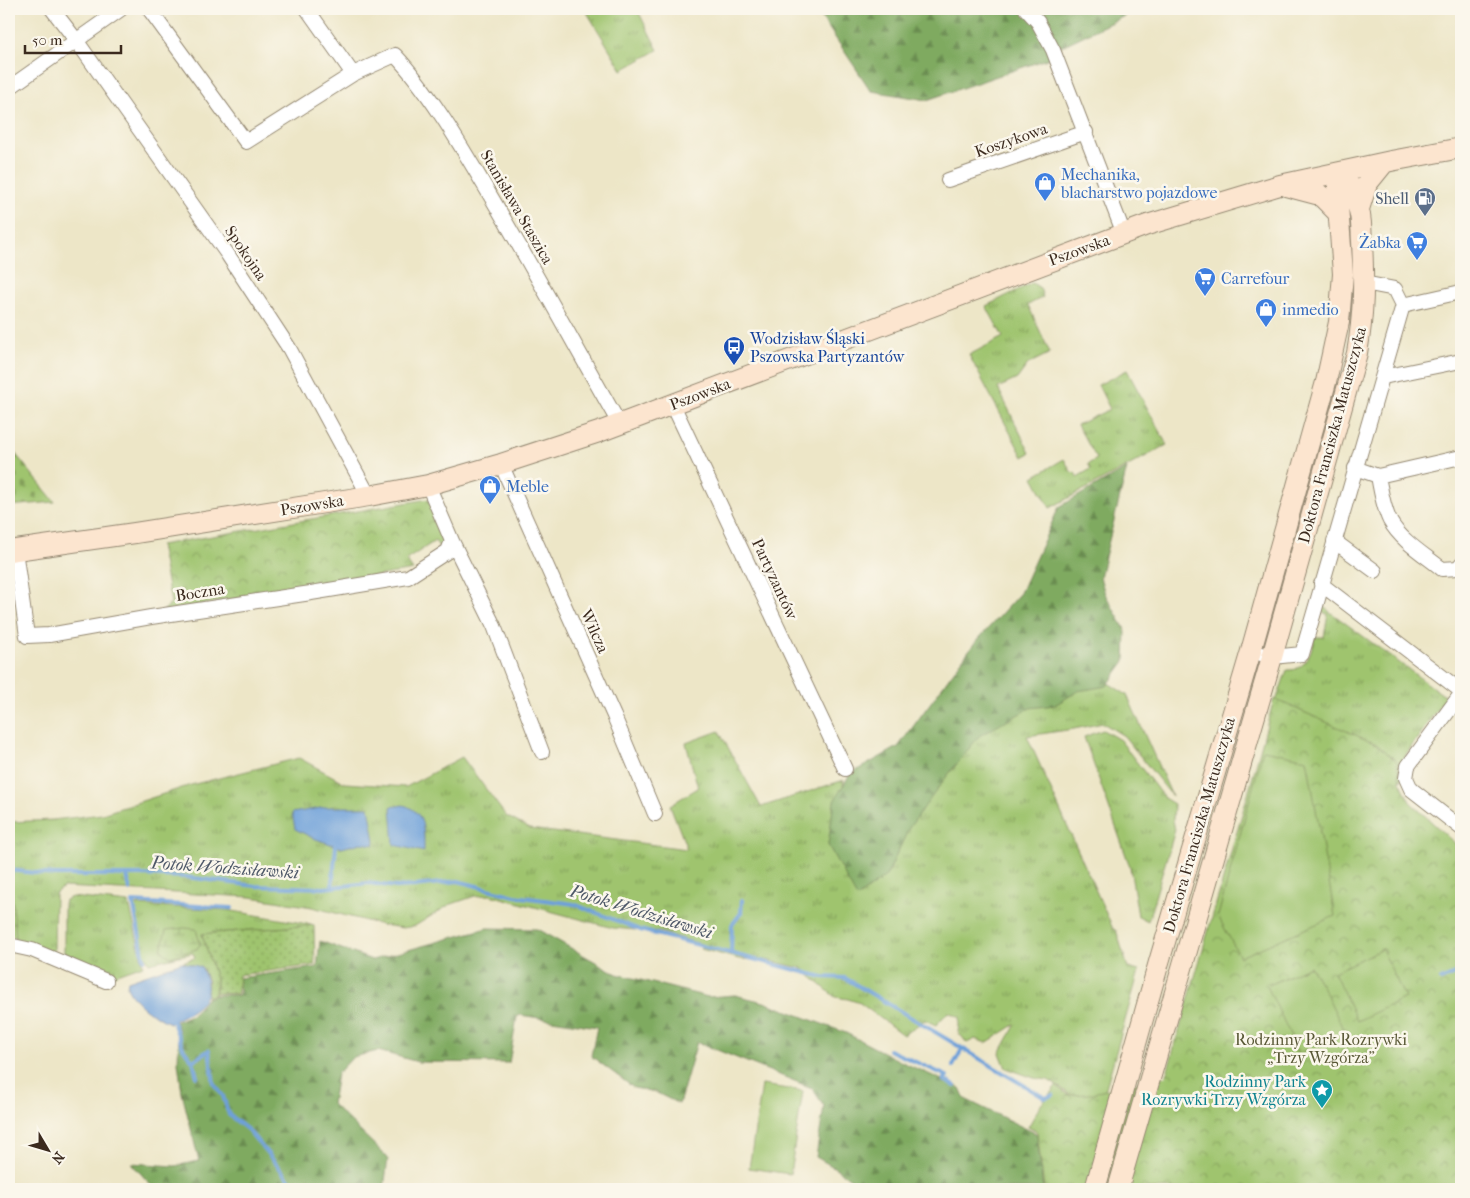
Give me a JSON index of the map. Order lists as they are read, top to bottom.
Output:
{
  "streets": {
    "main road": ["Pszowska", "Doktora Franciszka Matuszczyka"],
    "street": [
      "Koszykowa",
      "Stanisława Staszica",
      "Spokojna",
      "Partyzantów",
      "Boczna",
      "Wilcza"
    ]
  },
  "crossings": [
    ["Stanisława Staszica", "Pszowska"],
    ["Pszowska", "Spokojna"],
    ["Pszowska", "Doktora Franciszka Matuszczyka"],
    ["Pszowska", "Partyzantów"],
    ["Pszowska", "Boczna"],
    ["Pszowska", "Wilcza"]
  ],
  "water": ["Potok Wodzisławski"],
  "parks": ["Rodzinny Park Rozrywki „Trzy Wzgórza”"],
  "places": {
    "shop": ["Mechanika, blacharstwo pojazdowe", "inmedio", "Meble"],
    "fuel station": ["Shell"],
    "supermarket": ["Żabka", "Carrefour"],
    "bus stop": ["Wodzisław Śląski Pszowska Partyzantów"],
    "place": ["Rodzinny Park Rozrywki Trzy Wzgórza"]
  },
  "scale_bar": "50 m",
  "north": "bottom right"
}
